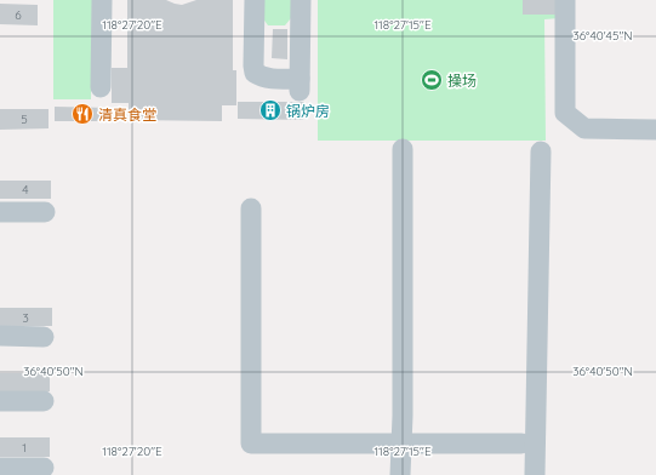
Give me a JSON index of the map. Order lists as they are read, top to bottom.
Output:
{
  "places": {
    "sports": ["操场"],
    "building": ["锅炉房"],
    "restaurant": ["清真食堂"]
  },
  "house_numbers": [
    "6",
    "5",
    "4",
    "3",
    "1"
  ],
  "coordinates": [
    "118°27'20\"E",
    "118°27'15\"E",
    "36°40'45\"N",
    "36°40'50\"N"
  ]
}
